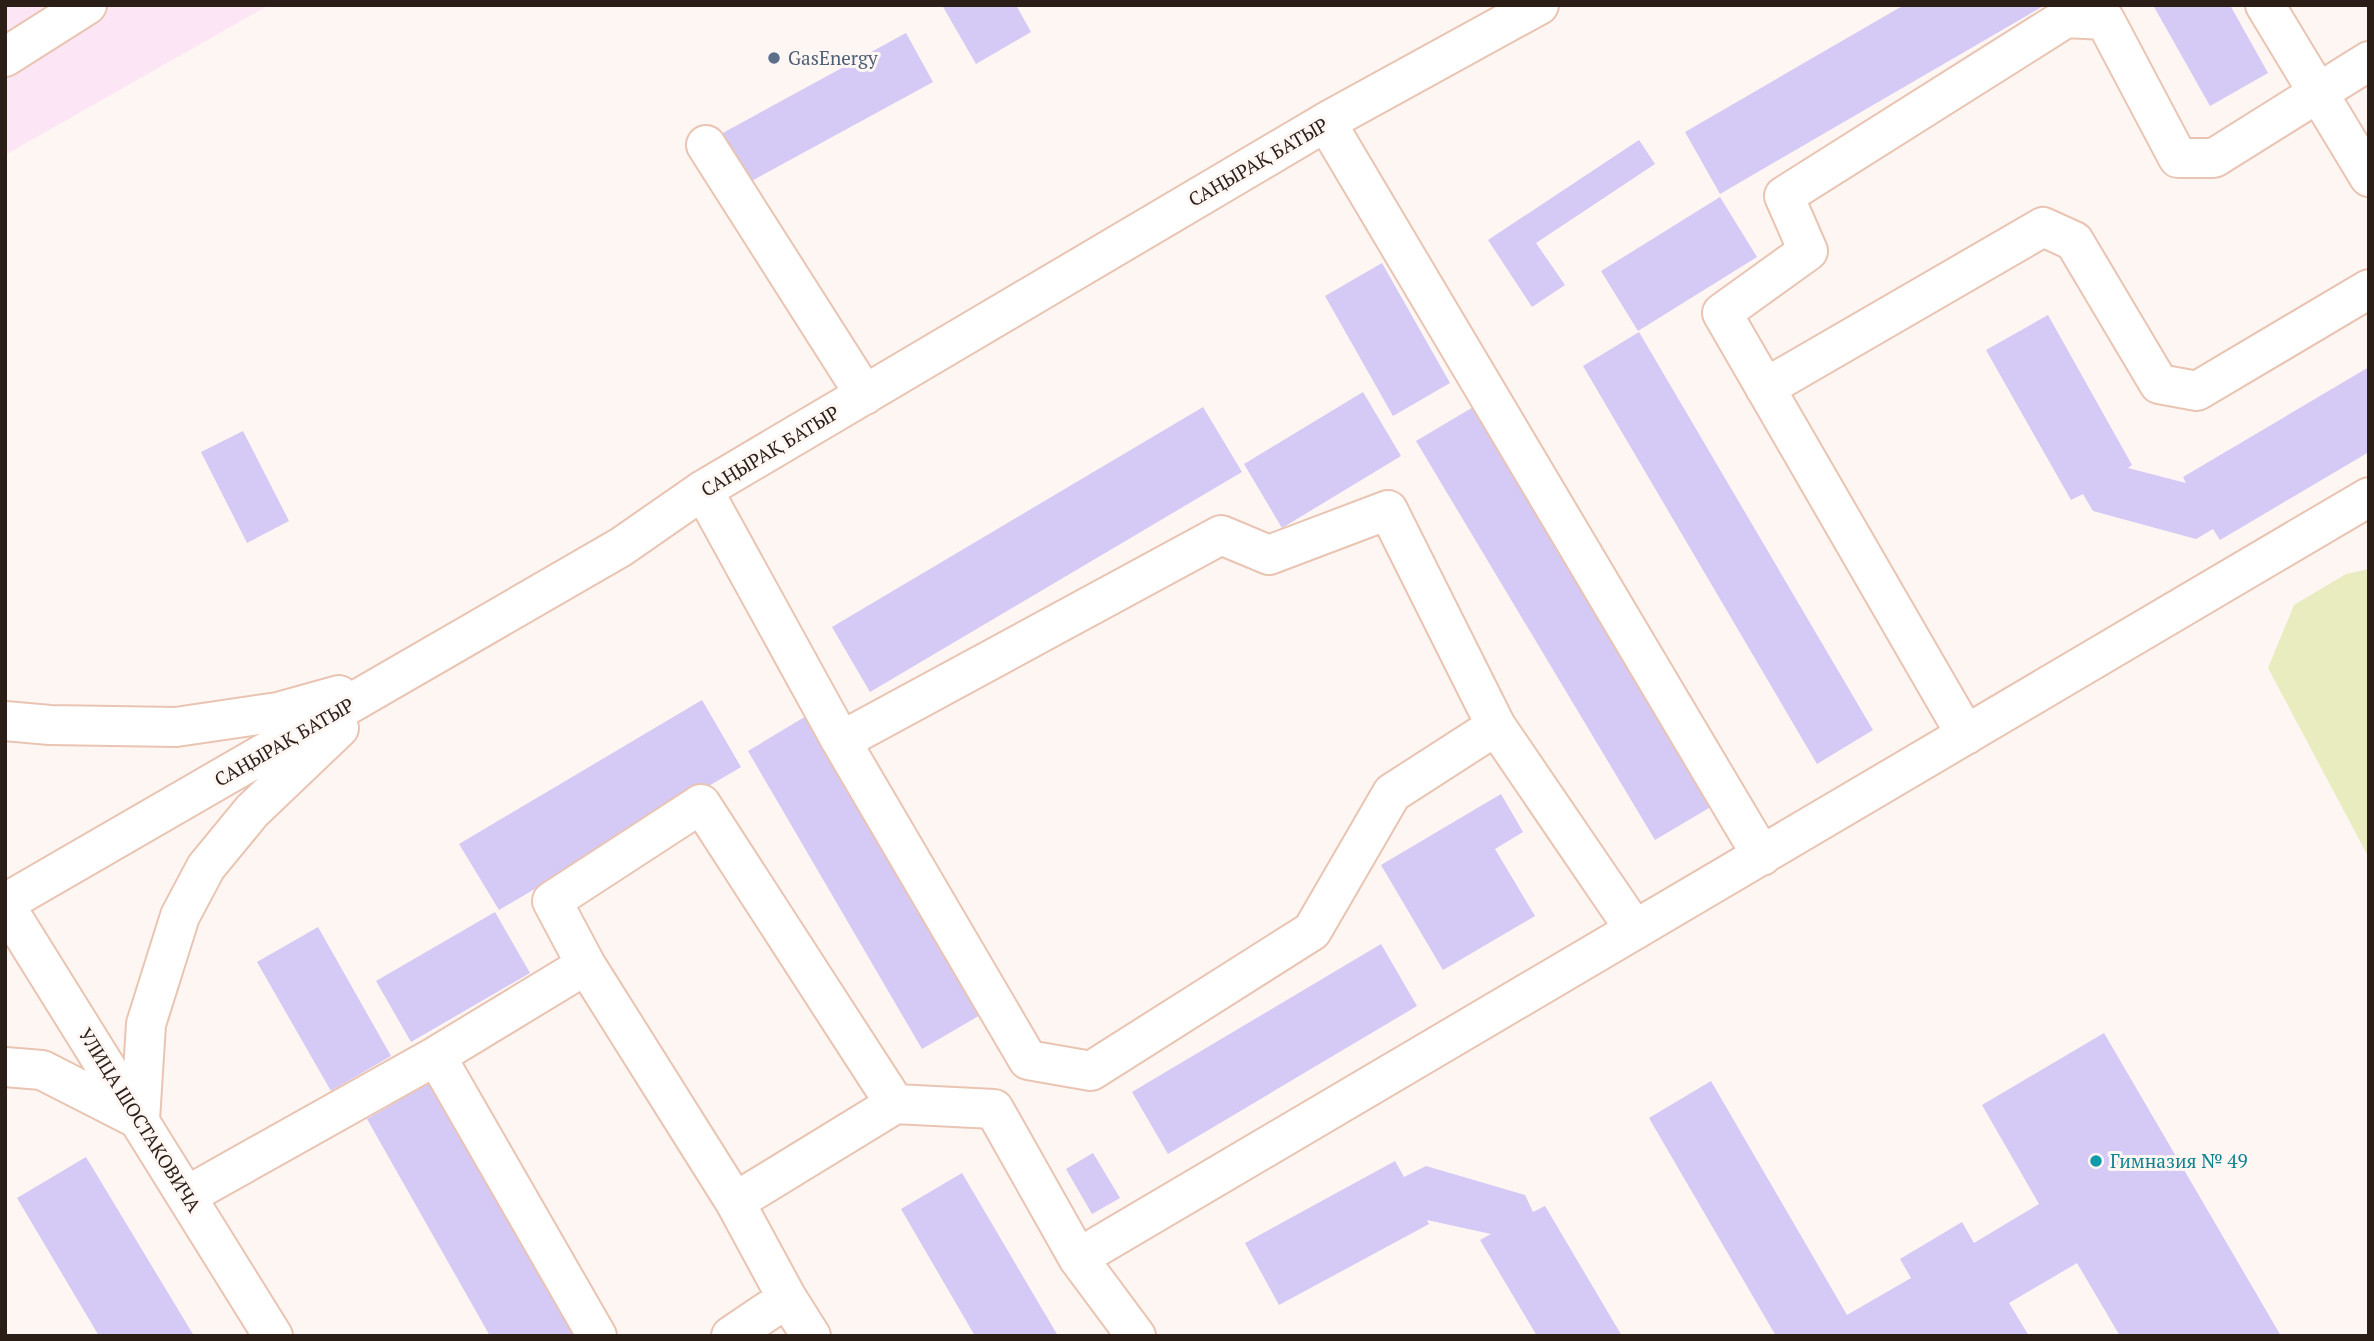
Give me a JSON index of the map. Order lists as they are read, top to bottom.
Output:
{
  "streets": {
    "street": ["САҢЫРАҚ БАТЫР", "УЛИЦА ШОСТАКОВИЧА"]
  },
  "crossings": [
    ["САҢЫРАҚ БАТЫР", "УЛИЦА ШОСТАКОВИЧА"]
  ],
  "places": ["GasEnergy", "Гимназия № 49"]
}
